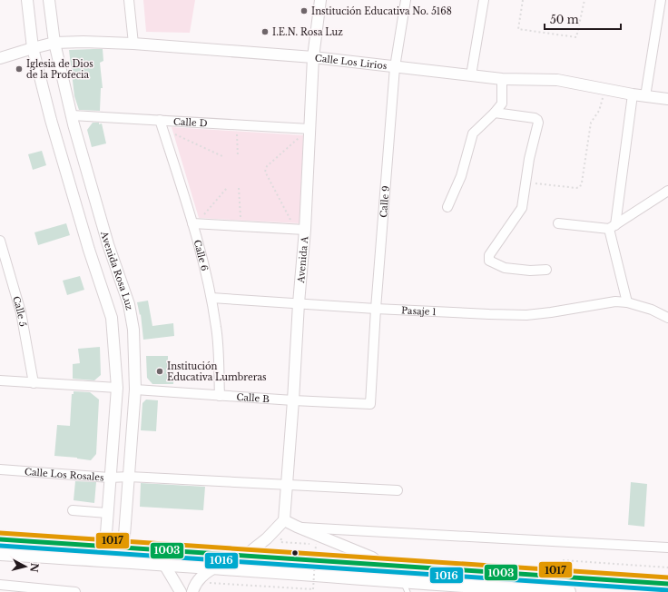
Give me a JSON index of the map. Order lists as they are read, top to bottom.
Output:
{
  "streets": {
    "street": [
      "Calle Los Lirios",
      "Calle D",
      "Calle 9",
      "Calle 6",
      "Avenida A",
      "Avenida Rosa Luz",
      "Pasaje 1",
      "Calle 5",
      "Calle B",
      "Calle Los Rosales"
    ]
  },
  "crossings": [
    ["Calle Los Lirios", "Calle 9"],
    ["Calle Los Lirios", "Avenida A"],
    ["Calle Los Lirios", "Avenida Rosa Luz"],
    ["Calle D", "Calle 6"],
    ["Calle D", "Avenida A"],
    ["Calle D", "Avenida Rosa Luz"],
    ["Calle 9", "Pasaje 1"],
    ["Calle 9", "Calle B"],
    ["Calle 6", "Pasaje 1"],
    ["Calle 6", "Calle B"],
    ["Avenida A", "Pasaje 1"],
    ["Avenida A", "Calle B"],
    ["Avenida A", "Calle Los Rosales"],
    ["Avenida Rosa Luz", "Calle B"],
    ["Avenida Rosa Luz", "Calle Los Rosales"]
  ],
  "places": [
    "Institución Educativa No. 5168",
    "I.E.N. Rosa Luz",
    "Iglesia de Dios de la Profecia",
    "Institución Educativa Lumbreras"
  ],
  "lines": ["transit line 1017", "transit line 1003", "transit line 1016"],
  "scale_bar": "50 m",
  "north": "right"
}
